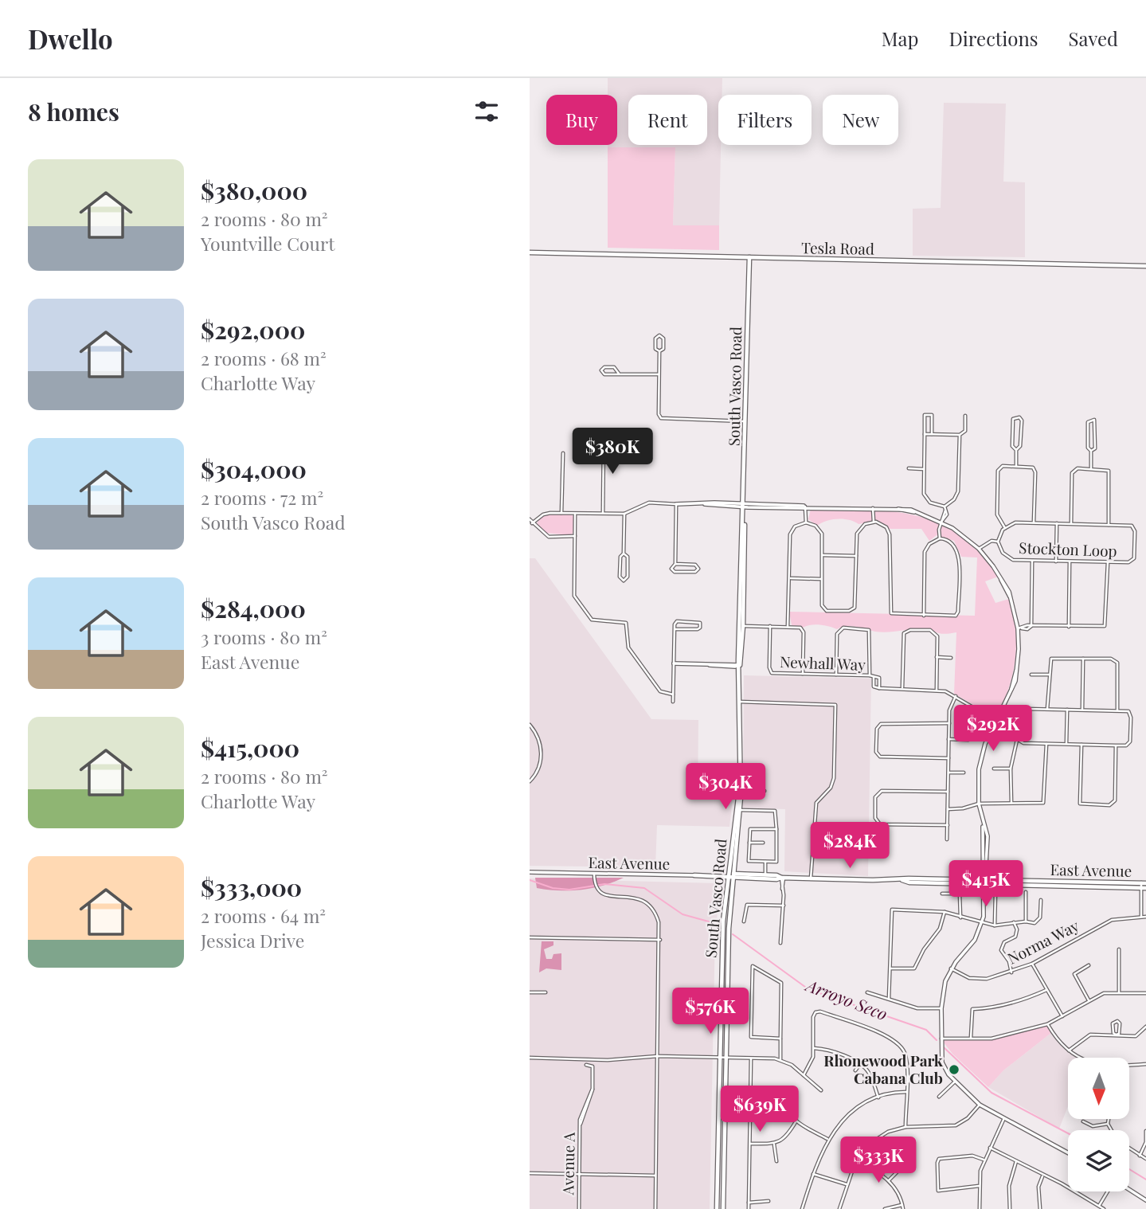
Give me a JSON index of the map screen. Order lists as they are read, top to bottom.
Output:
{
  "streets": {
    "main road": ["Tesla Road", "South Vasco Road", "East Avenue"],
    "street": [
      "Stockton Loop",
      "Newhall Way",
      "Norma Way",
      "Avenue A"
    ]
  },
  "crossings": [
    ["Tesla Road", "South Vasco Road"],
    ["South Vasco Road", "East Avenue"]
  ],
  "water": ["Arroyo Seco"],
  "places": ["Rhonewood Park Cabana Club"],
  "north": "bottom",
  "page": {
    "header": "Dwello",
    "nav": ["Map", "Directions", "Saved"],
    "heading": "8 homes",
    "chip": [
      "Buy",
      "Rent",
      "Filters",
      "New"
    ],
    "list": [
      {
        "name": "$380,000",
        "note": "2 rooms · 80 m² · Yountville Court"
      },
      {
        "name": "$292,000",
        "note": "2 rooms · 68 m² · Charlotte Way"
      },
      {
        "name": "$304,000",
        "note": "2 rooms · 72 m² · South Vasco Road"
      },
      {
        "name": "$284,000",
        "note": "3 rooms · 80 m² · East Avenue"
      },
      {
        "name": "$415,000",
        "note": "2 rooms · 80 m² · Charlotte Way"
      },
      {
        "name": "$333,000",
        "note": "2 rooms · 64 m² · Jessica Drive"
      }
    ],
    "price": [
      "$380K",
      "$292K",
      "$304K",
      "$284K",
      "$415K",
      "$576K",
      "$639K",
      "$333K"
    ]
  }
}
